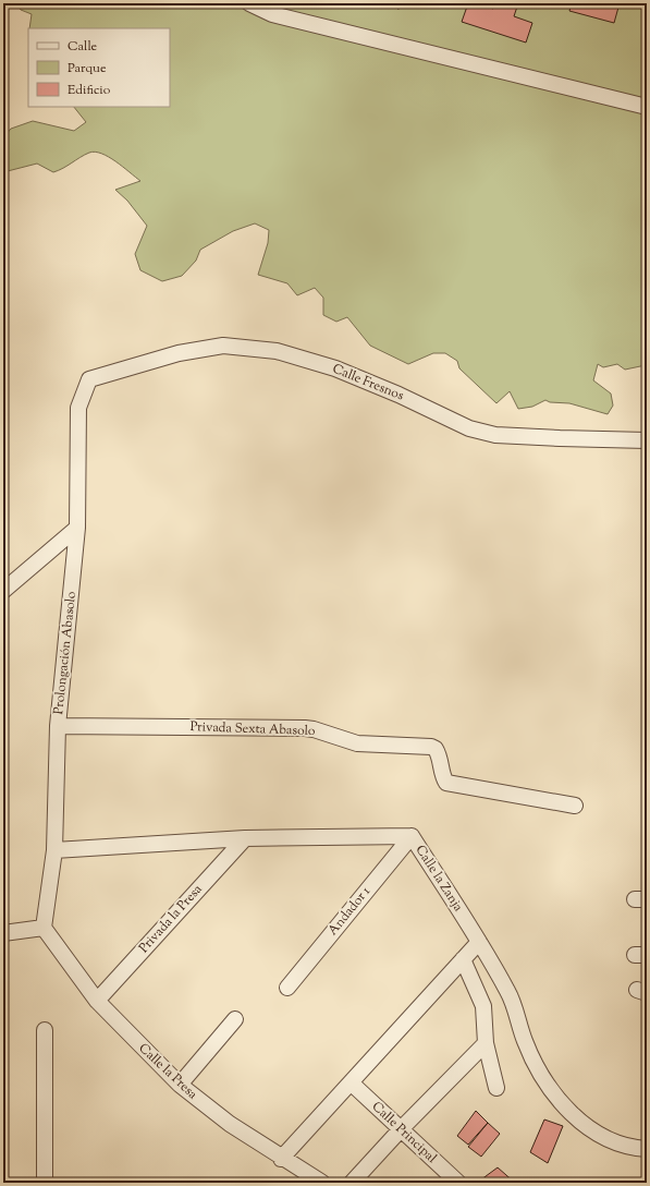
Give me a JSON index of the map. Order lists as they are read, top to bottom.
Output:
{
  "streets": {
    "street": [
      "Calle Fresnos",
      "Prolongación Abasolo",
      "Privada Sexta Abasolo",
      "Calle la Zanja",
      "Andador 1",
      "Privada la Presa",
      "Calle la Presa",
      "Calle Principal"
    ]
  },
  "crossings": [
    ["Calle Fresnos", "Prolongación Abasolo"],
    ["Prolongación Abasolo", "Privada Sexta Abasolo"],
    ["Prolongación Abasolo", "Calle la Zanja"],
    ["Prolongación Abasolo", "Calle la Presa"],
    ["Calle la Zanja", "Andador 1"],
    ["Calle la Zanja", "Privada la Presa"],
    ["Privada la Presa", "Calle la Presa"]
  ],
  "legend": ["Calle", "Parque", "Edificio"]
}
